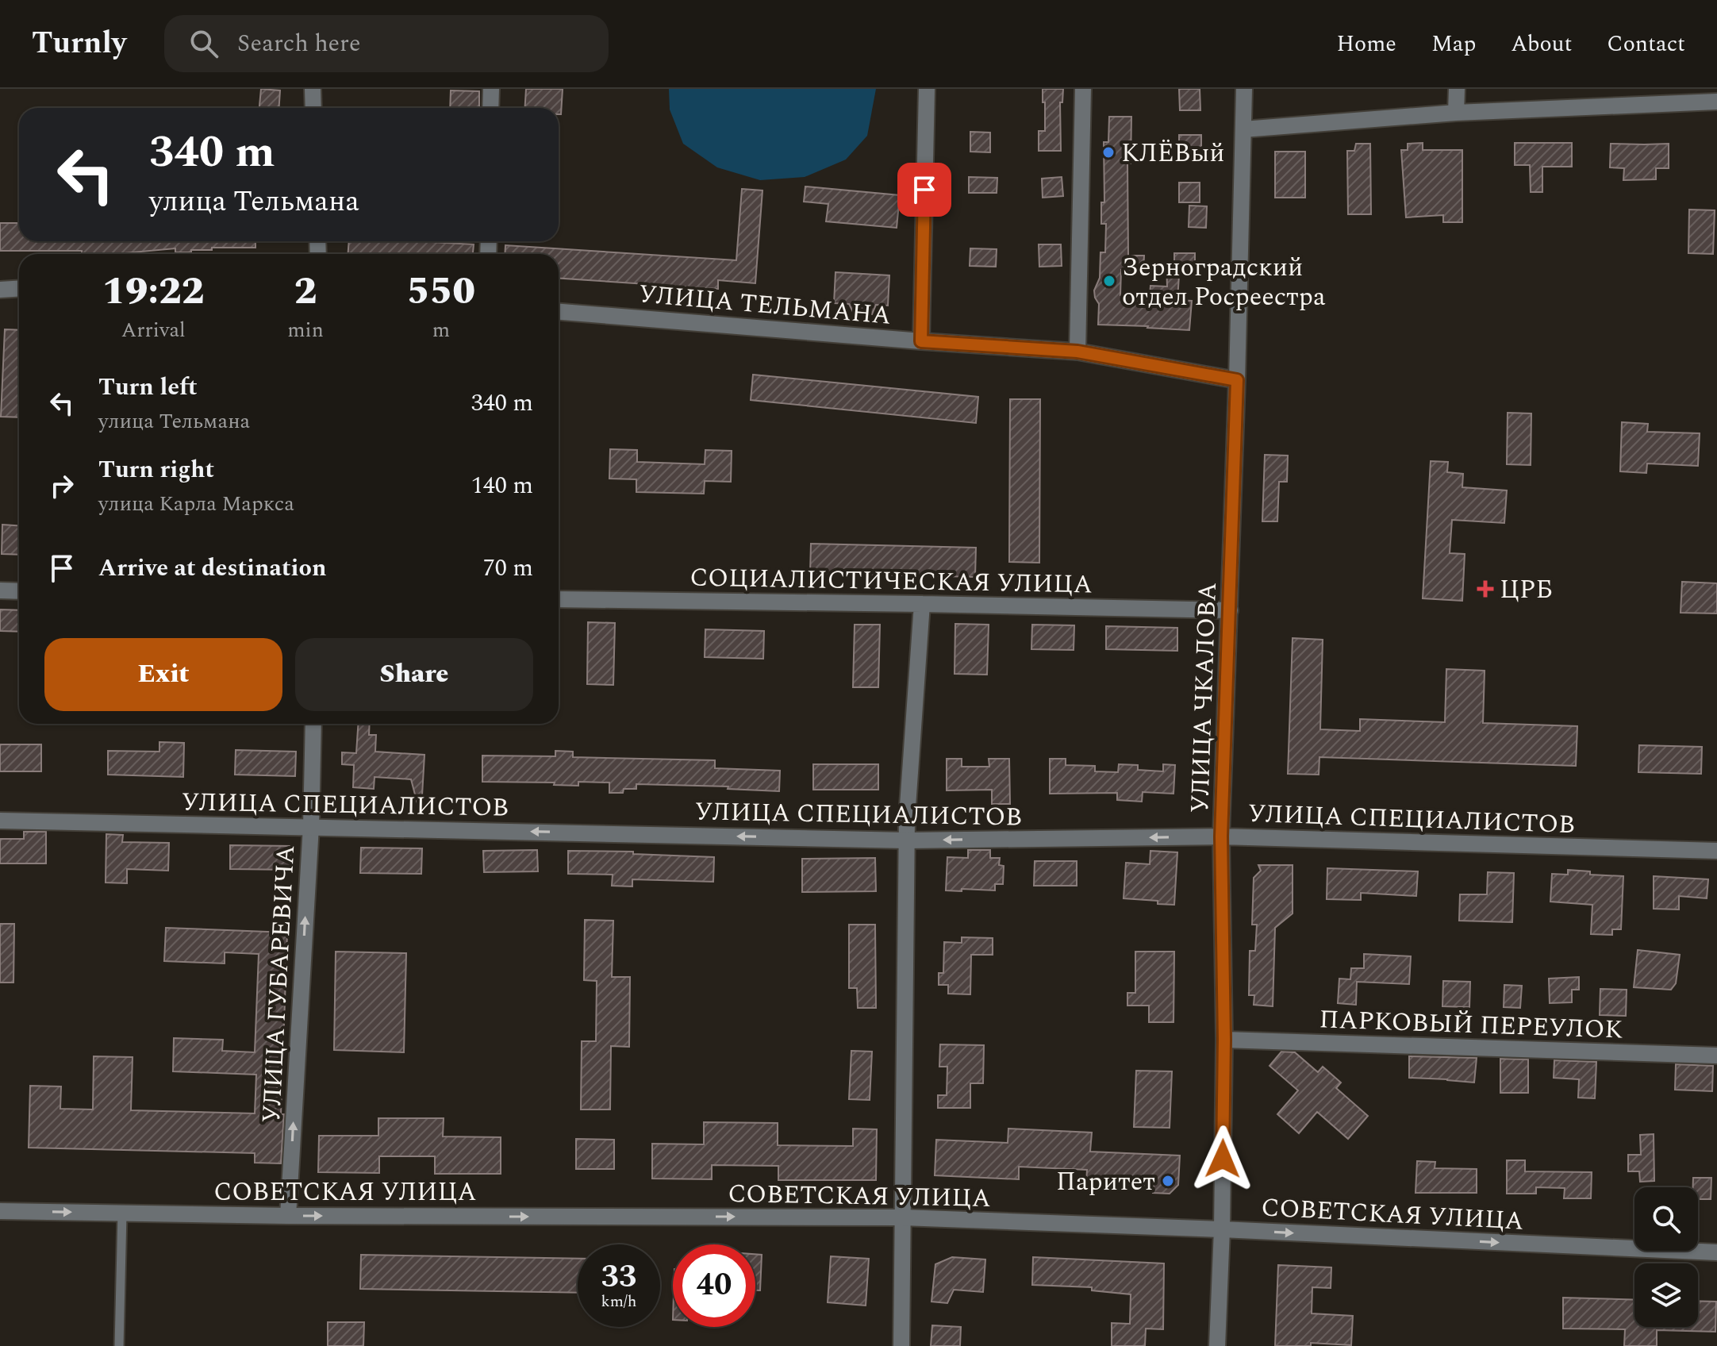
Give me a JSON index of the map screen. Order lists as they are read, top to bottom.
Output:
{
  "streets": {
    "street": [
      "УЛИЦА ТЕЛЬМАНА",
      "СОЦИАЛИСТИЧЕСКАЯ УЛИЦА",
      "УЛИЦА ЧКАЛОВА",
      "УЛИЦА СПЕЦИАЛИСТОВ",
      "УЛИЦА ГУБАРЕВИЧА",
      "ПАРКОВЫЙ ПЕРЕУЛОК",
      "СОВЕТСКАЯ УЛИЦА"
    ]
  },
  "crossings": [
    ["УЛИЦА ТЕЛЬМАНА", "УЛИЦА ЧКАЛОВА"],
    ["СОЦИАЛИСТИЧЕСКАЯ УЛИЦА", "УЛИЦА ЧКАЛОВА"],
    ["УЛИЦА ЧКАЛОВА", "УЛИЦА СПЕЦИАЛИСТОВ"],
    ["УЛИЦА ЧКАЛОВА", "ПАРКОВЫЙ ПЕРЕУЛОК"],
    ["УЛИЦА ЧКАЛОВА", "СОВЕТСКАЯ УЛИЦА"],
    ["УЛИЦА СПЕЦИАЛИСТОВ", "УЛИЦА ГУБАРЕВИЧА"],
    ["УЛИЦА ГУБАРЕВИЧА", "СОВЕТСКАЯ УЛИЦА"]
  ],
  "one_way": ["УЛИЦА СПЕЦИАЛИСТОВ", "УЛИЦА ГУБАРЕВИЧА", "СОВЕТСКАЯ УЛИЦА"],
  "places": {
    "other": ["КЛЁВый", "Зерноградский отдел Росреестра", "Паритет"],
    "health": ["ЦРБ"]
  },
  "page": {
    "header": "Turnly",
    "search": "Search here",
    "nav": [
      "Home",
      "Map",
      "About",
      "Contact"
    ],
    "turn": ["340 m", "улица Тельмана"],
    "eta": [
      "19:22",
      "Arrival",
      "2",
      "min",
      "550",
      "m"
    ],
    "list": [
      {
        "name": "Turn left",
        "note": "улица Тельмана",
        "value": "340 m"
      },
      {
        "name": "Turn right",
        "note": "улица Карла Маркса",
        "value": "140 m"
      },
      {
        "name": "Arrive at destination",
        "value": "70 m"
      }
    ],
    "buttons": ["Exit", "Share"],
    "speed": "33 km/h",
    "limit": "40"
  }
}
